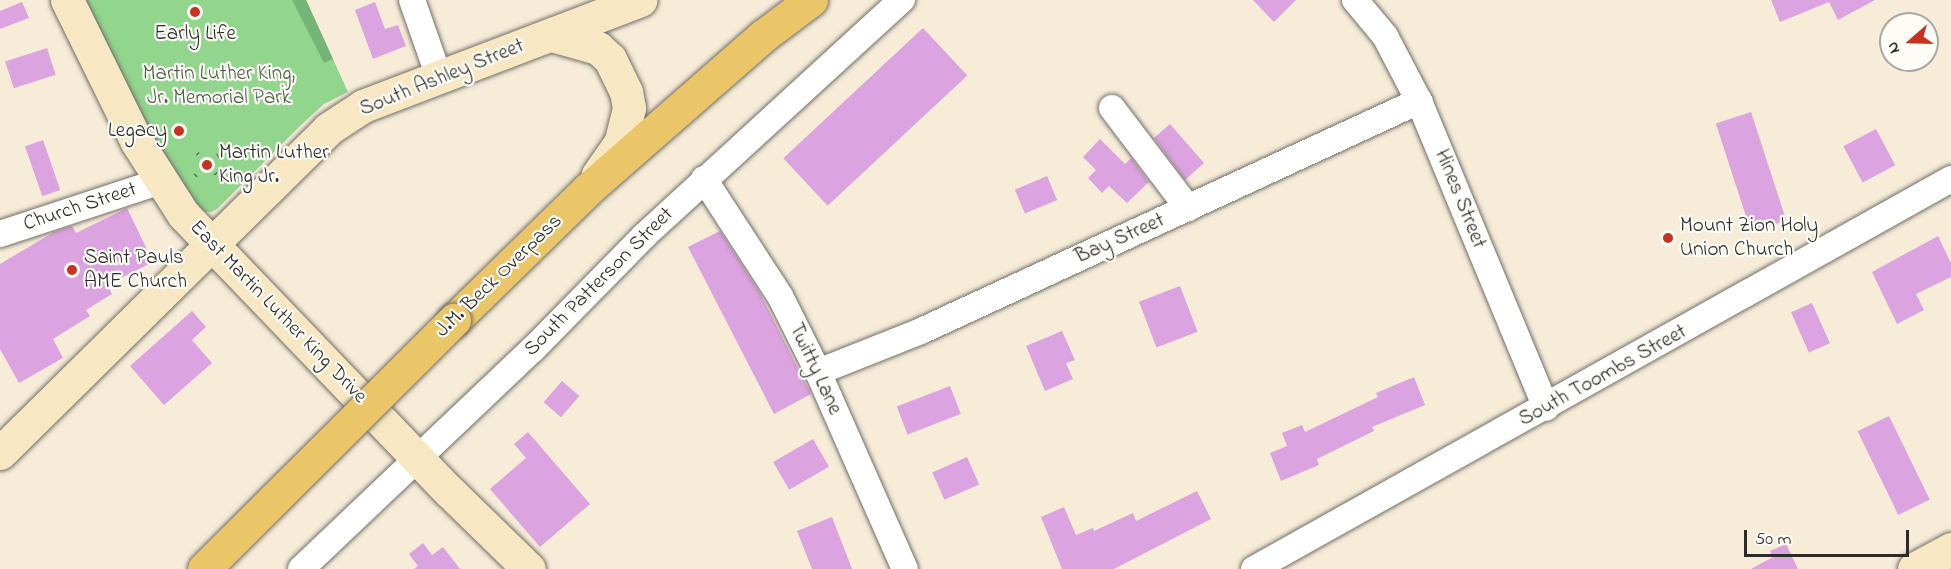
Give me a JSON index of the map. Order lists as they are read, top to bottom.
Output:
{
  "streets": {
    "main road": ["J.M. Beck Overpass"],
    "street": [
      "South Ashley Street",
      "Hines Street",
      "Church Street",
      "Bay Street",
      "South Patterson Street",
      "East Martin Luther King Drive",
      "Twitty Lane",
      "South Toombs Street"
    ]
  },
  "crossings": [
    ["South Ashley Street", "J.M. Beck Overpass"],
    ["South Ashley Street", "East Martin Luther King Drive"],
    ["Hines Street", "Bay Street"],
    ["Hines Street", "South Toombs Street"],
    ["Church Street", "East Martin Luther King Drive"],
    ["Bay Street", "Twitty Lane"],
    ["South Patterson Street", "East Martin Luther King Drive"],
    ["South Patterson Street", "Twitty Lane"]
  ],
  "parks": ["Martin Luther King, Jr. Memorial Park"],
  "places": [
    "Early Life",
    "Legacy",
    "Martin Luther King Jr.",
    "Mount Zion Holy Union Church",
    "Saint Pauls AME Church"
  ],
  "scale_bar": "50 m",
  "north": "left"
}
